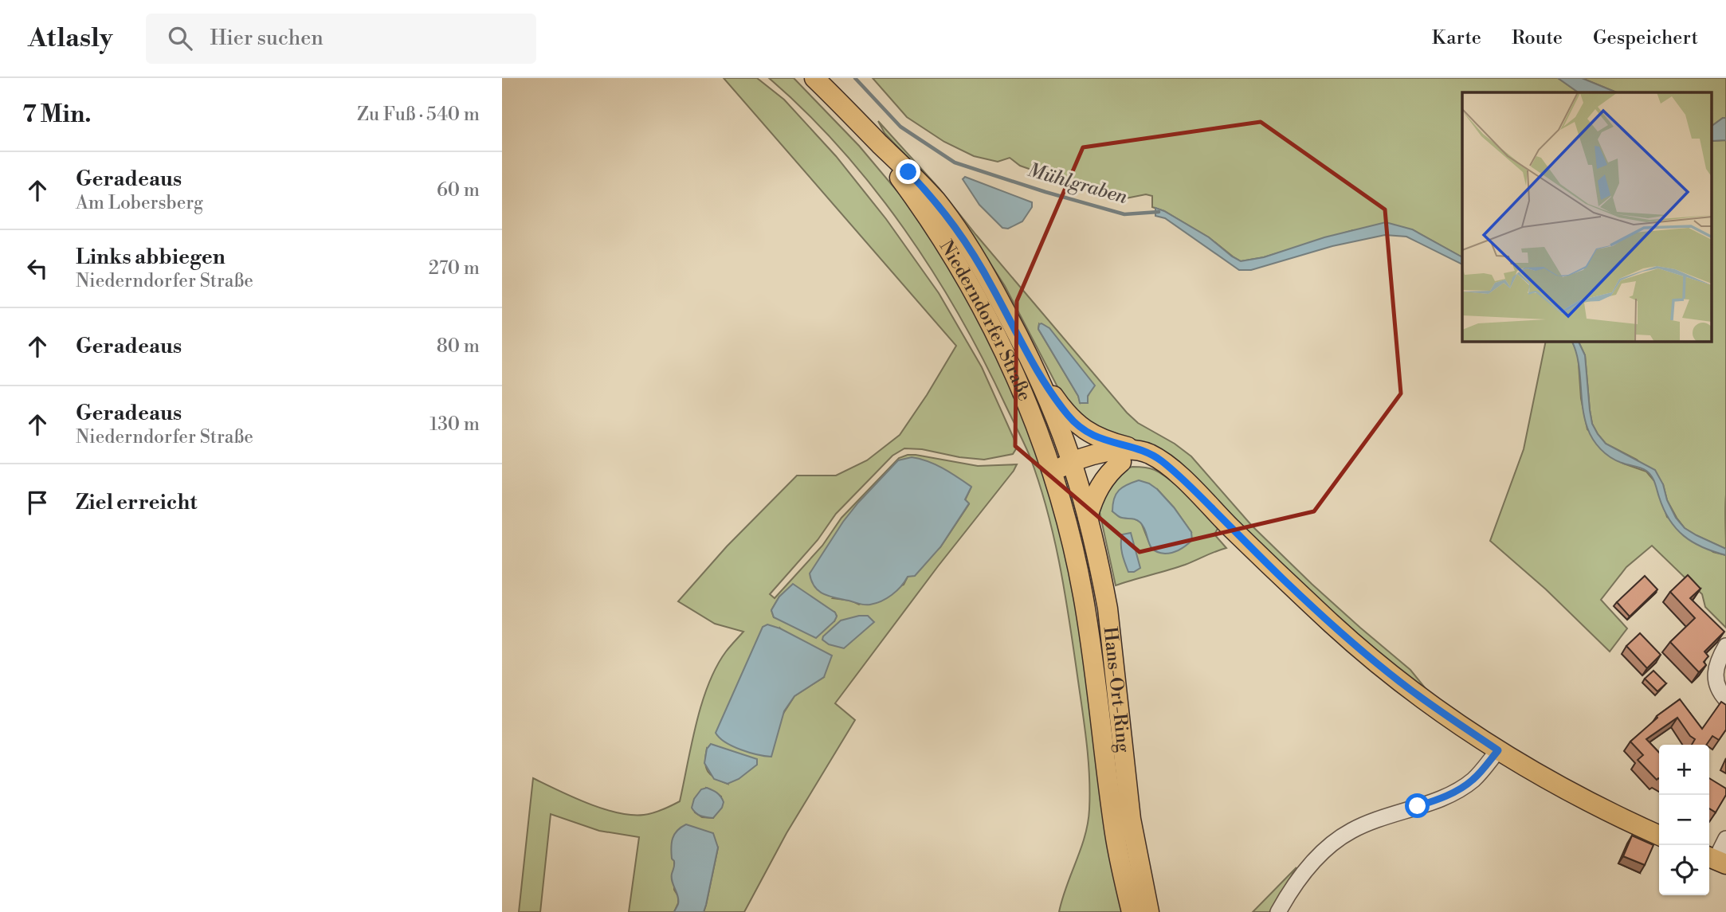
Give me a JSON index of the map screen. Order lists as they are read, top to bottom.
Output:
{
  "streets": {
    "main road": ["Niederndorfer Straße", "Hans-Ort-Ring"]
  },
  "crossings": [
    ["Niederndorfer Straße", "Hans-Ort-Ring"]
  ],
  "water": ["Mühlgraben"],
  "page": {
    "header": "Atlasly",
    "search": "Hier suchen",
    "nav": ["Karte", "Route", "Gespeichert"],
    "heading": ["7 Min.", "Zu Fuß · 540 m"],
    "list": [
      ["Geradeaus", "Am Lobersberg", "60 m"],
      ["Links abbiegen", "Niederndorfer Straße", "270 m"],
      ["Geradeaus", "80 m"],
      ["Geradeaus", "Niederndorfer Straße", "130 m"],
      "Ziel erreicht"
    ],
    "map_buttons": ["+", "−"]
  }
}
